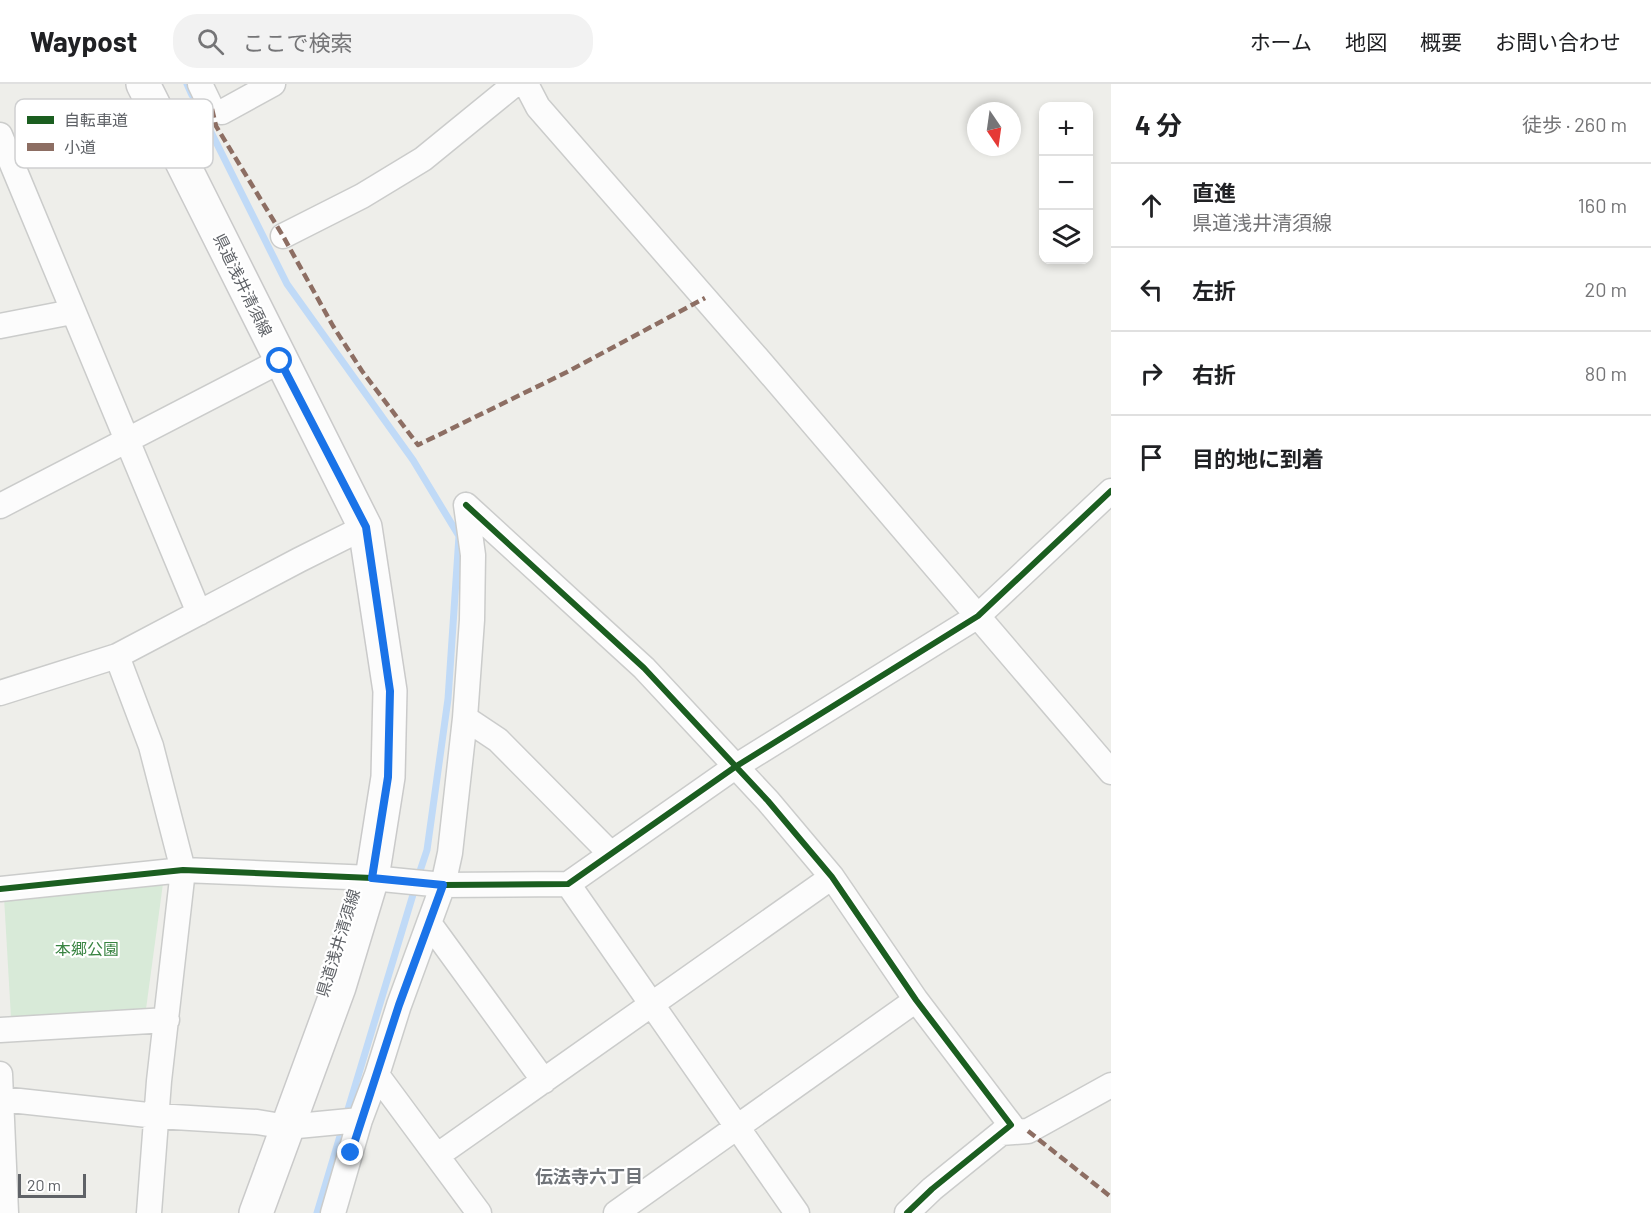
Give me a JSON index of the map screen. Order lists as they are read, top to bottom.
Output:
{
  "streets": {
    "main road": ["県道浅井清須線"]
  },
  "districts": ["伝法寺六丁目"],
  "parks": ["本郷公園"],
  "legend": ["自転車道", "小道"],
  "scale_bar": "20 m",
  "north": "bottom",
  "page": {
    "header": "Waypost",
    "search": "ここで検索",
    "nav": [
      "ホーム",
      "地図",
      "概要",
      "お問い合わせ"
    ],
    "heading": ["4 分", "徒歩 · 260 m"],
    "map_buttons": ["+", "−"],
    "list": [
      ["直進", "県道浅井清須線", "160 m"],
      ["左折", "20 m"],
      ["右折", "80 m"],
      "目的地に到着"
    ],
    "scale": "20 m"
  }
}
